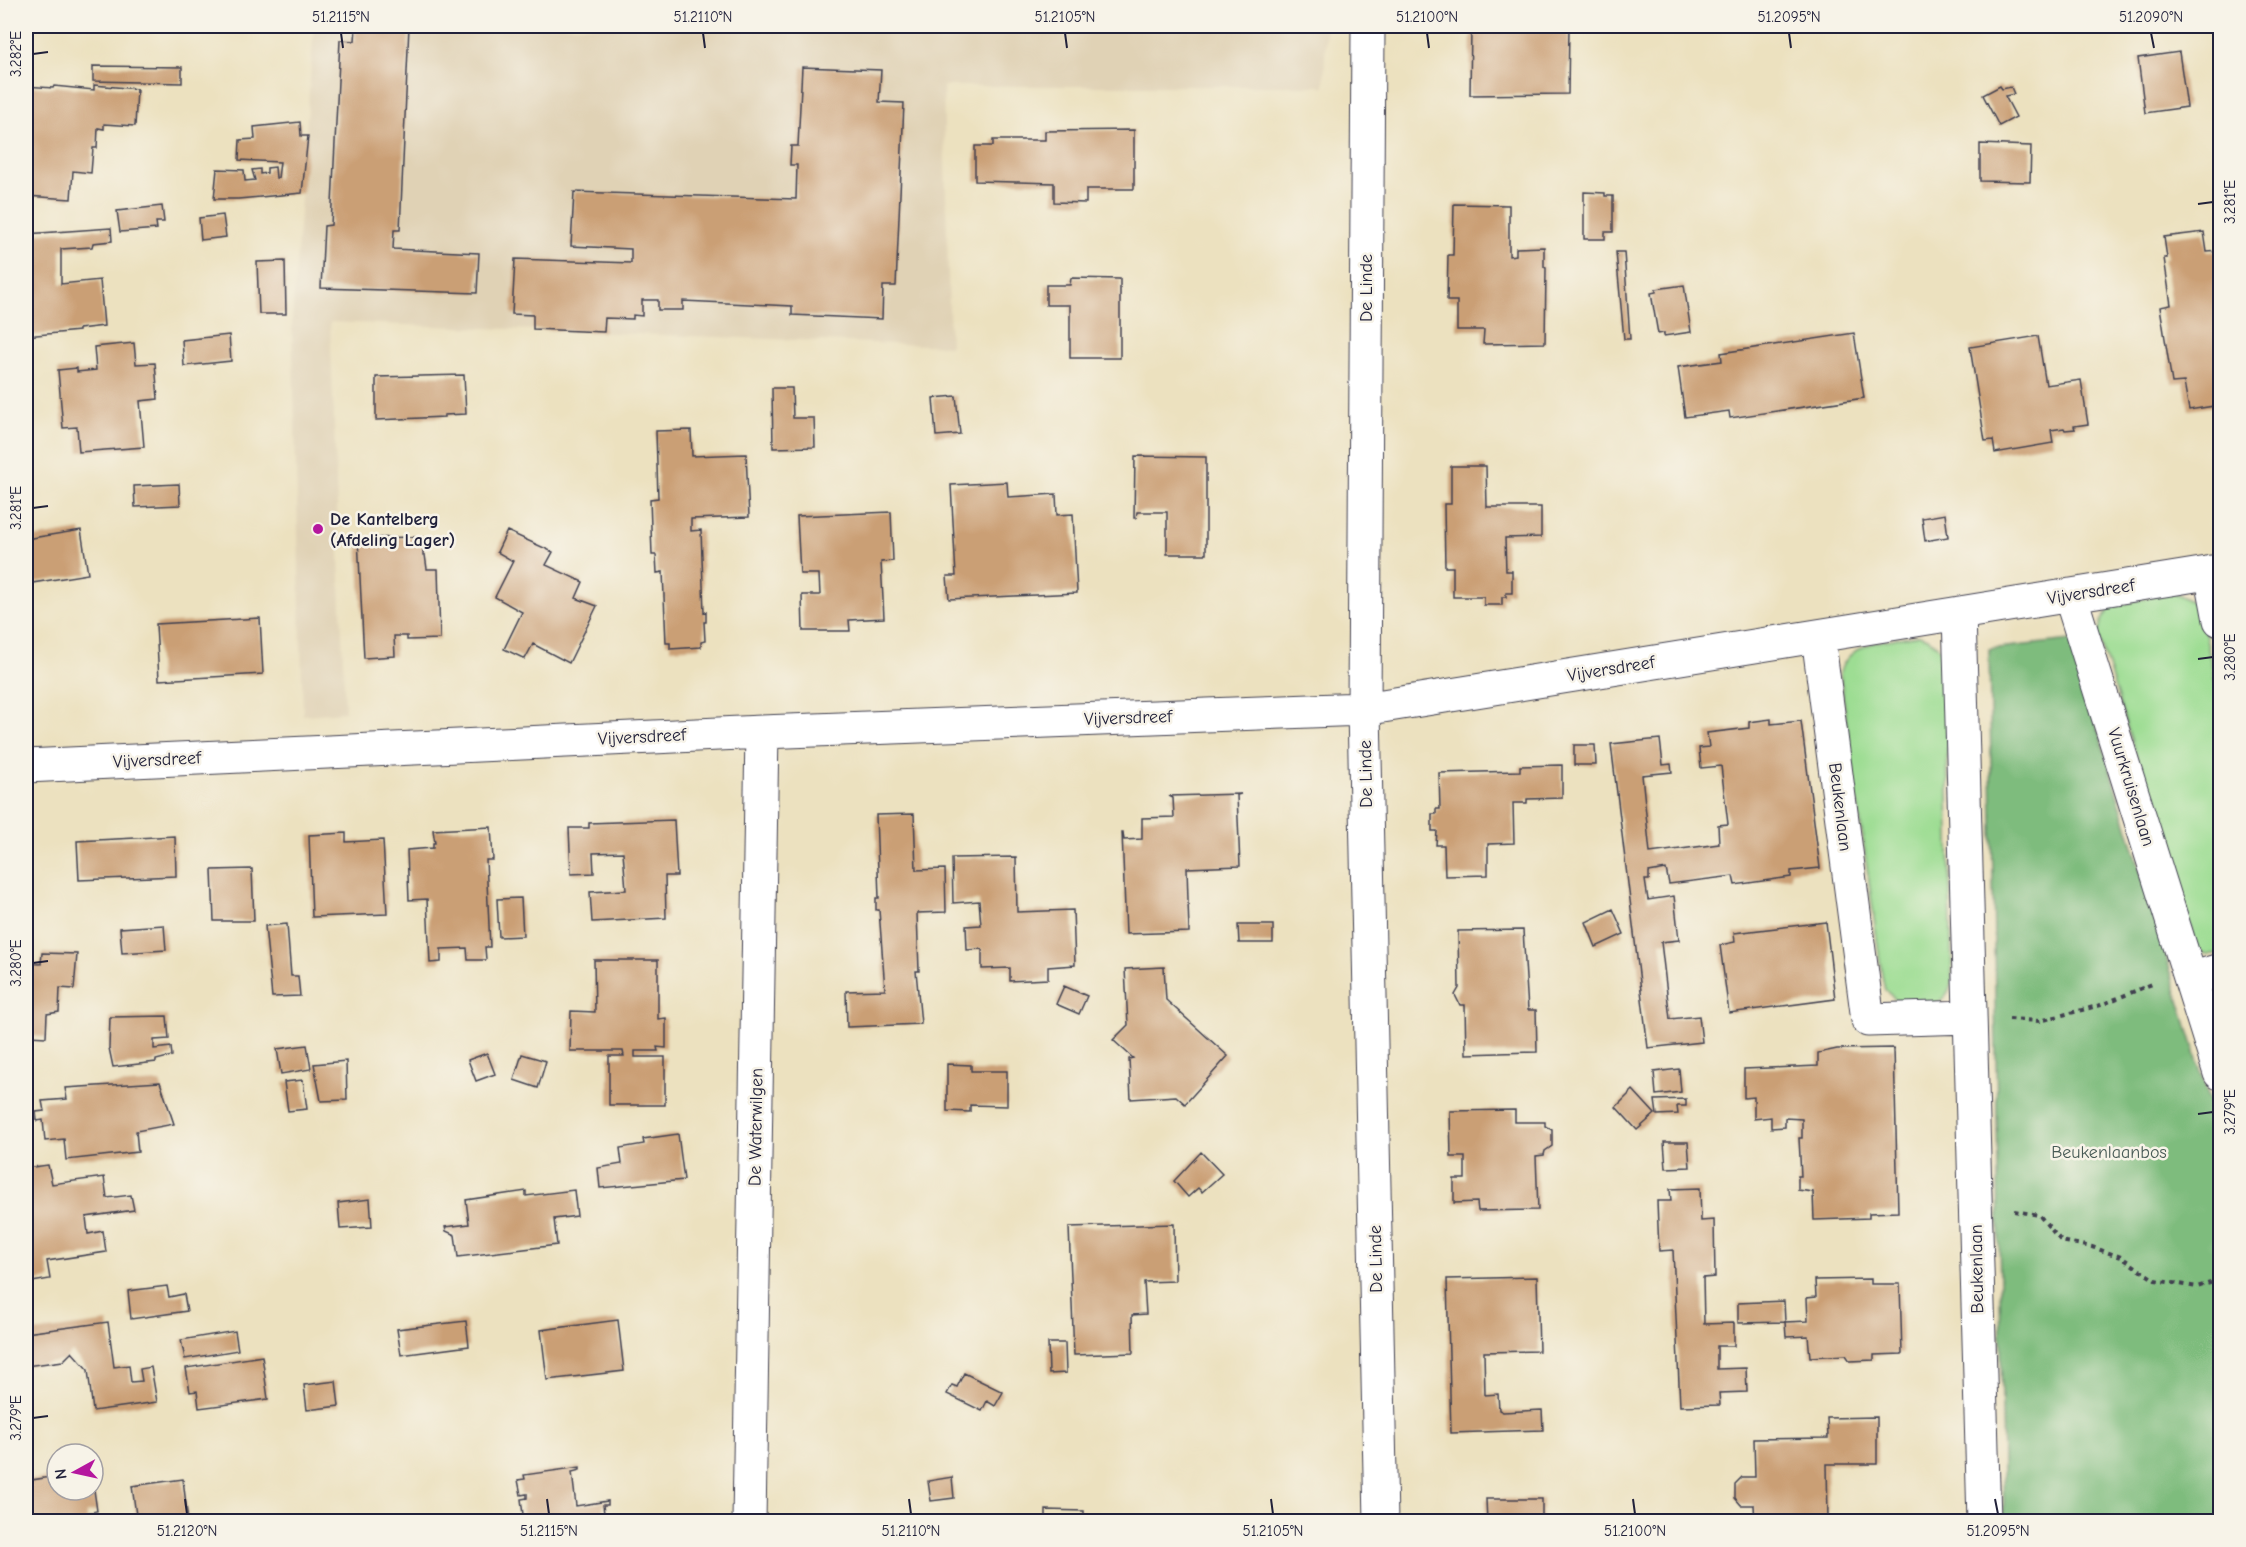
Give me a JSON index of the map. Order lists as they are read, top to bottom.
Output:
{
  "streets": {
    "street": [
      "De Linde",
      "Vijversdreef",
      "Vuurkruisenlaan",
      "Beukenlaan",
      "De Waterwilgen"
    ]
  },
  "crossings": [
    ["De Linde", "Vijversdreef"],
    ["Vijversdreef", "Vuurkruisenlaan"],
    ["Vijversdreef", "Beukenlaan"],
    ["Vijversdreef", "De Waterwilgen"]
  ],
  "parks": ["Beukenlaanbos"],
  "places": ["De Kantelberg (Afdeling Lager)"],
  "north": "left",
  "coordinates": [
    "51.2115°N",
    "51.2110°N",
    "51.2105°N",
    "51.2100°N",
    "51.2095°N",
    "51.2090°N",
    "3.282°E",
    "3.281°E",
    "3.280°E",
    "3.279°E",
    "51.2120°N"
  ]
}
